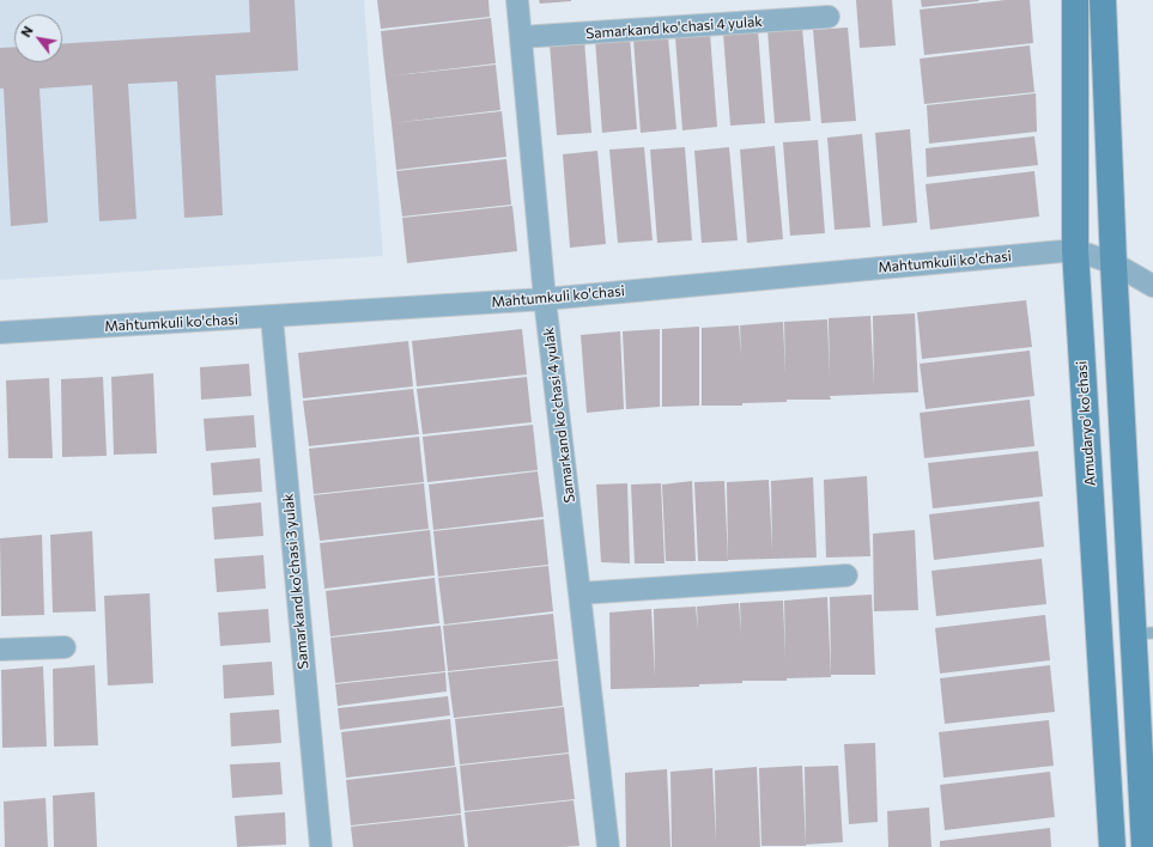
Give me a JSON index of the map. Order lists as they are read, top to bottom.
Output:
{
  "streets": {
    "street": [
      "Samarkand ko'chasi 4 yulak",
      "Mahtumkuli ko'chasi",
      "Amudaryo' ko'chasi",
      "Samarkand ko'chasi 3 yulak"
    ]
  },
  "crossings": [
    ["Samarkand ko'chasi 4 yulak", "Mahtumkuli ko'chasi"],
    ["Mahtumkuli ko'chasi", "Amudaryo' ko'chasi"],
    ["Mahtumkuli ko'chasi", "Samarkand ko'chasi 3 yulak"]
  ],
  "north": "top left"
}
